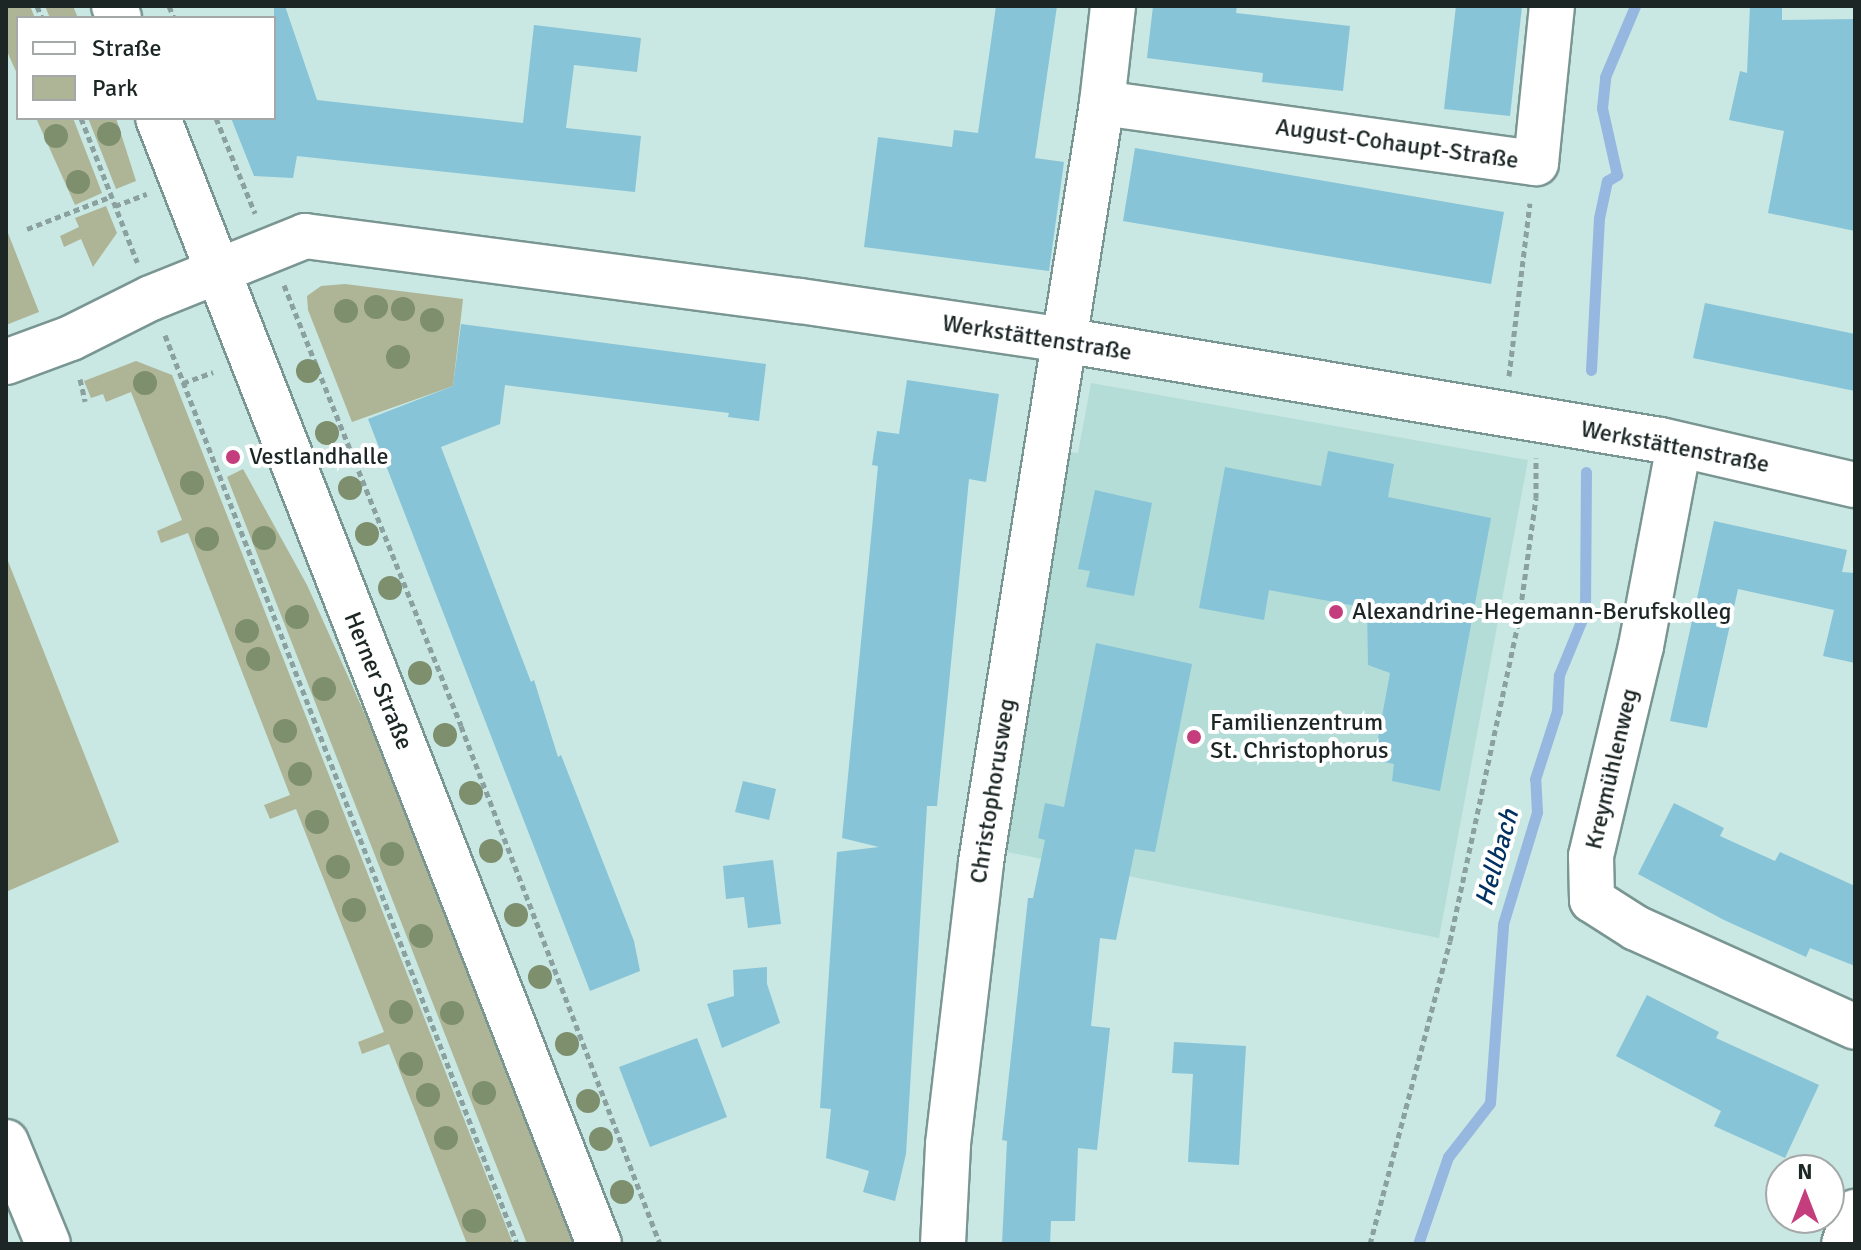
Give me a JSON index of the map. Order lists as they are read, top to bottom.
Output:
{
  "streets": {
    "street": [
      "August-Cohaupt-Straße",
      "Werkstättenstraße",
      "Herner Straße",
      "Kreymühlenweg",
      "Christophorusweg"
    ]
  },
  "crossings": [
    ["Werkstättenstraße", "Herner Straße"],
    ["Werkstättenstraße", "Kreymühlenweg"],
    ["Werkstättenstraße", "Christophorusweg"]
  ],
  "water": ["Hellbach"],
  "places": ["Vestlandhalle", "Alexandrine-Hegemann-Berufskolleg", "Familienzentrum St. Christophorus"],
  "legend": ["Straße", "Park"],
  "north": "top"
}
